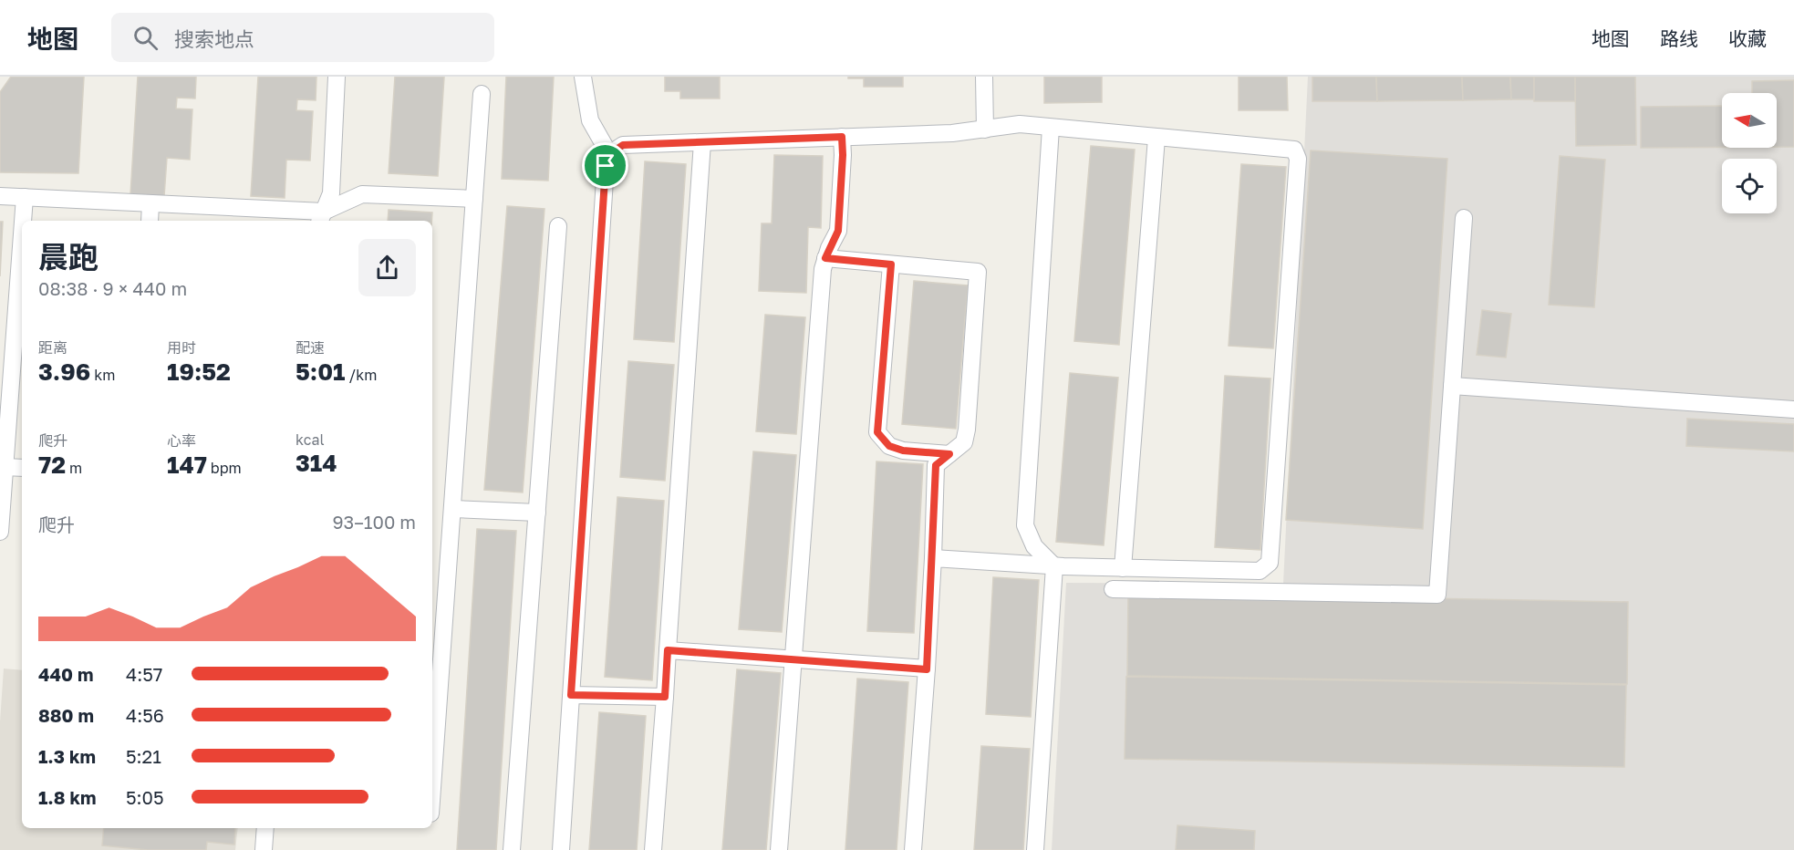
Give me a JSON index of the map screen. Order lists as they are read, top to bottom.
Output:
{
  "north": "left",
  "page": {
    "header": "地图",
    "search": "搜索地点",
    "nav": ["地图", "路线", "收藏"],
    "heading": ["晨跑", "08:38 · 9 × 440 m"],
    "stats": [
      ["距离", "3.96 km"],
      ["用时", "19:52"],
      ["配速", "5:01 /km"],
      ["爬升", "72 m"],
      ["心率", "147 bpm"],
      ["kcal", "314"]
    ],
    "chart": ["爬升", "93–100 m"],
    "list": [
      {
        "name": "440 m",
        "note": "4:57"
      },
      {
        "name": "880 m",
        "note": "4:56"
      },
      {
        "name": "1.3 km",
        "note": "5:21"
      },
      {
        "name": "1.8 km",
        "note": "5:05"
      }
    ]
  }
}
